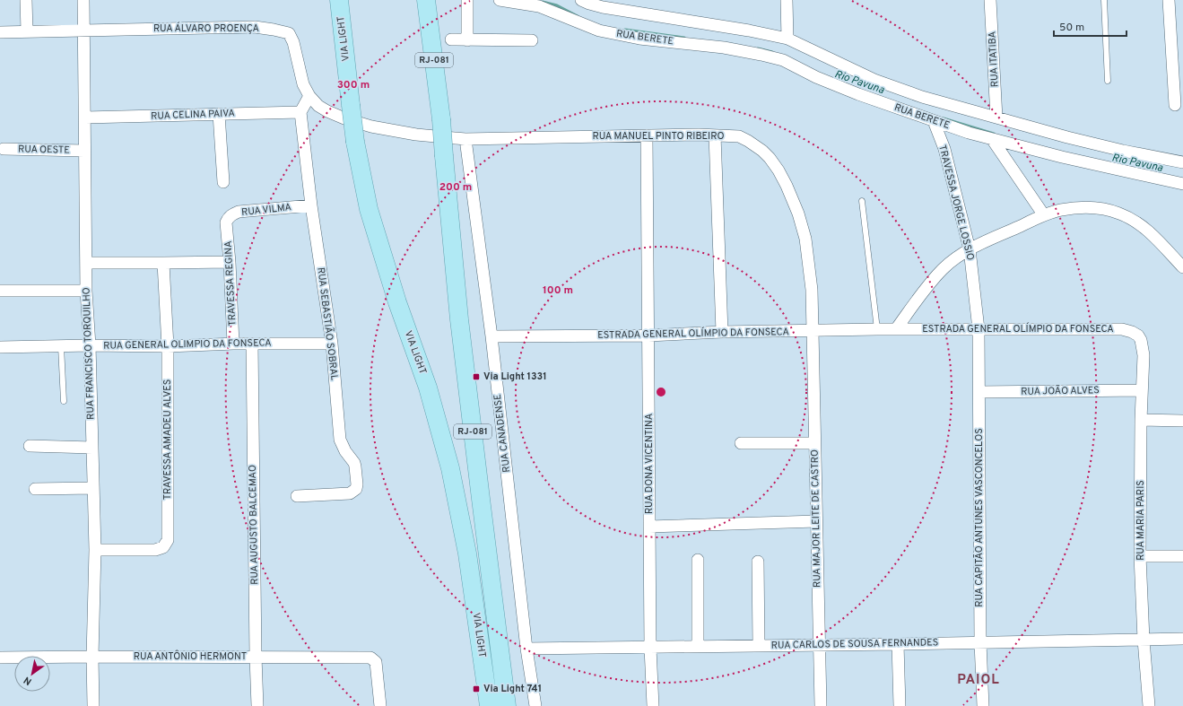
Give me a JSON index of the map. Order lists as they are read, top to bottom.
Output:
{
  "streets": {
    "main road": ["VIA LIGHT", "RJ-081"],
    "street": [
      "RUA ÁLVARO PROENÇA",
      "RUA BERETE",
      "RUA ITATIBA",
      "RUA CELINA PAIVA",
      "RUA MANUEL PINTO RIBEIRO",
      "RUA OESTE",
      "TRAVESSA JORGE LOSSIO",
      "RUA VILMA",
      "TRAVESSA REGINA",
      "RUA SEBASTIÃO SOBRAL",
      "ESTRADA GENERAL OLÍMPIO DA FONSECA",
      "RUA GENERAL OLIMPIO DA FONSECA",
      "RUA FRANCISCO TORQUILHO",
      "RUA JOÃO ALVES",
      "RUA CANADENSE",
      "TRAVESSA AMADEU ALVES",
      "RUA DONA VICENTINA",
      "RUA CAPITÃO ANTUNES VASCONCELOS",
      "RUA MAJOR LEITE DE CASTRO",
      "RUA MARIA PARIS",
      "RUA AUGUSTO BALCEMAO",
      "RUA CARLOS DE SOUSA FERNANDES",
      "RUA ANTÔNIO HERMONT"
    ]
  },
  "crossings": [
    ["RUA ÁLVARO PROENÇA", "RUA MANUEL PINTO RIBEIRO"],
    ["RUA ÁLVARO PROENÇA", "RUA FRANCISCO TORQUILHO"],
    ["RUA ÁLVARO PROENÇA", "RUA CANADENSE"],
    ["RUA BERETE", "RUA ITATIBA"],
    ["RUA BERETE", "TRAVESSA JORGE LOSSIO"],
    ["RUA CELINA PAIVA", "RUA SEBASTIÃO SOBRAL"],
    ["RUA CELINA PAIVA", "RUA FRANCISCO TORQUILHO"],
    ["RUA MANUEL PINTO RIBEIRO", "ESTRADA GENERAL OLÍMPIO DA FONSECA"],
    ["RUA MANUEL PINTO RIBEIRO", "RUA CANADENSE"],
    ["RUA MANUEL PINTO RIBEIRO", "RUA DONA VICENTINA"],
    ["RUA MANUEL PINTO RIBEIRO", "RUA MAJOR LEITE DE CASTRO"],
    ["RUA OESTE", "RUA FRANCISCO TORQUILHO"],
    ["TRAVESSA JORGE LOSSIO", "ESTRADA GENERAL OLÍMPIO DA FONSECA"],
    ["TRAVESSA JORGE LOSSIO", "RUA CAPITÃO ANTUNES VASCONCELOS"],
    ["RUA VILMA", "TRAVESSA REGINA"],
    ["RUA VILMA", "RUA SEBASTIÃO SOBRAL"],
    ["TRAVESSA REGINA", "RUA GENERAL OLIMPIO DA FONSECA"],
    ["RUA SEBASTIÃO SOBRAL", "RUA GENERAL OLIMPIO DA FONSECA"],
    ["ESTRADA GENERAL OLÍMPIO DA FONSECA", "RUA CANADENSE"],
    ["ESTRADA GENERAL OLÍMPIO DA FONSECA", "RUA DONA VICENTINA"],
    ["ESTRADA GENERAL OLÍMPIO DA FONSECA", "RUA CAPITÃO ANTUNES VASCONCELOS"],
    ["ESTRADA GENERAL OLÍMPIO DA FONSECA", "RUA MAJOR LEITE DE CASTRO"],
    ["ESTRADA GENERAL OLÍMPIO DA FONSECA", "RUA MARIA PARIS"],
    ["RUA GENERAL OLIMPIO DA FONSECA", "RUA FRANCISCO TORQUILHO"],
    ["RUA GENERAL OLIMPIO DA FONSECA", "TRAVESSA AMADEU ALVES"],
    ["RUA GENERAL OLIMPIO DA FONSECA", "RUA AUGUSTO BALCEMAO"],
    ["RUA FRANCISCO TORQUILHO", "TRAVESSA AMADEU ALVES"],
    ["RUA FRANCISCO TORQUILHO", "RUA ANTÔNIO HERMONT"],
    ["RUA JOÃO ALVES", "RUA CAPITÃO ANTUNES VASCONCELOS"],
    ["RUA JOÃO ALVES", "RUA MARIA PARIS"],
    ["RUA CANADENSE", "RUA CARLOS DE SOUSA FERNANDES"],
    ["RUA DONA VICENTINA", "RUA CARLOS DE SOUSA FERNANDES"],
    ["RUA CAPITÃO ANTUNES VASCONCELOS", "RUA CARLOS DE SOUSA FERNANDES"],
    ["RUA MAJOR LEITE DE CASTRO", "RUA CARLOS DE SOUSA FERNANDES"],
    ["RUA MARIA PARIS", "RUA CARLOS DE SOUSA FERNANDES"],
    ["RUA AUGUSTO BALCEMAO", "RUA ANTÔNIO HERMONT"]
  ],
  "districts": ["PAIOL"],
  "water": ["Rio Pavuna"],
  "places": {
    "transit": ["Via Light 1331", "Via Light 741"]
  },
  "scale_bar": "50 m",
  "north": "bottom left",
  "rings": ["300 m", "200 m", "100 m"]
}
